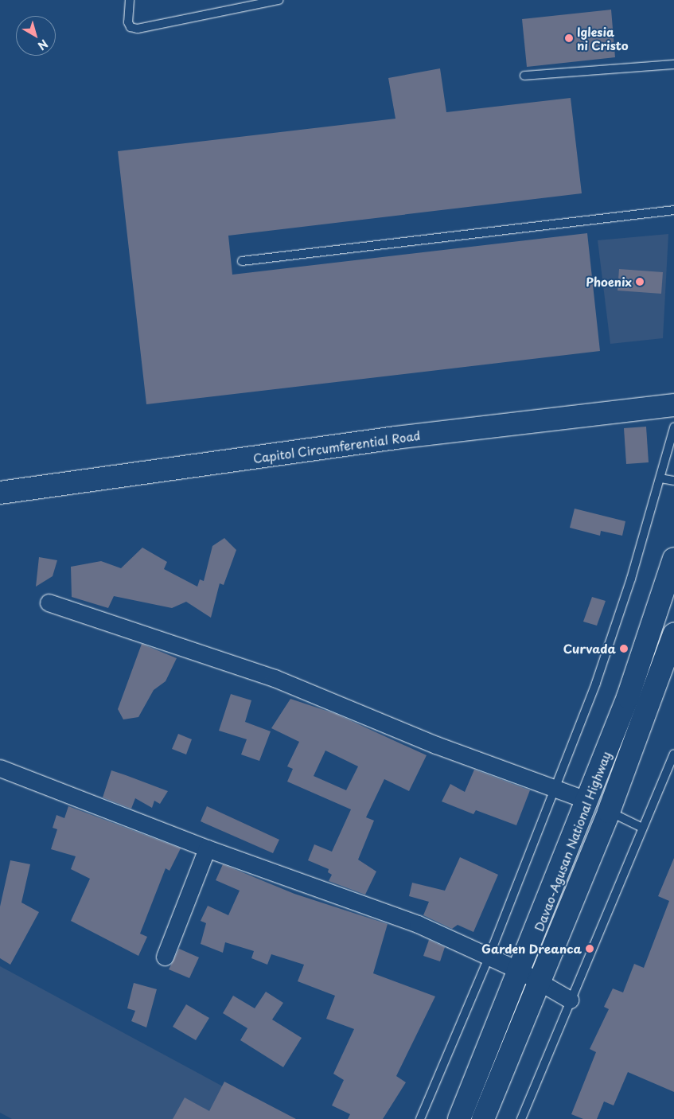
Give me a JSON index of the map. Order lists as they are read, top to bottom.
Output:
{
  "streets": {
    "main road": ["Capitol Circumferential Road", "Davao-Agusan National Highway"]
  },
  "places": [
    "Iglesia ni Cristo",
    "Phoenix",
    "Curvada",
    "Garden Dreanca"
  ],
  "north": "bottom right"
}
